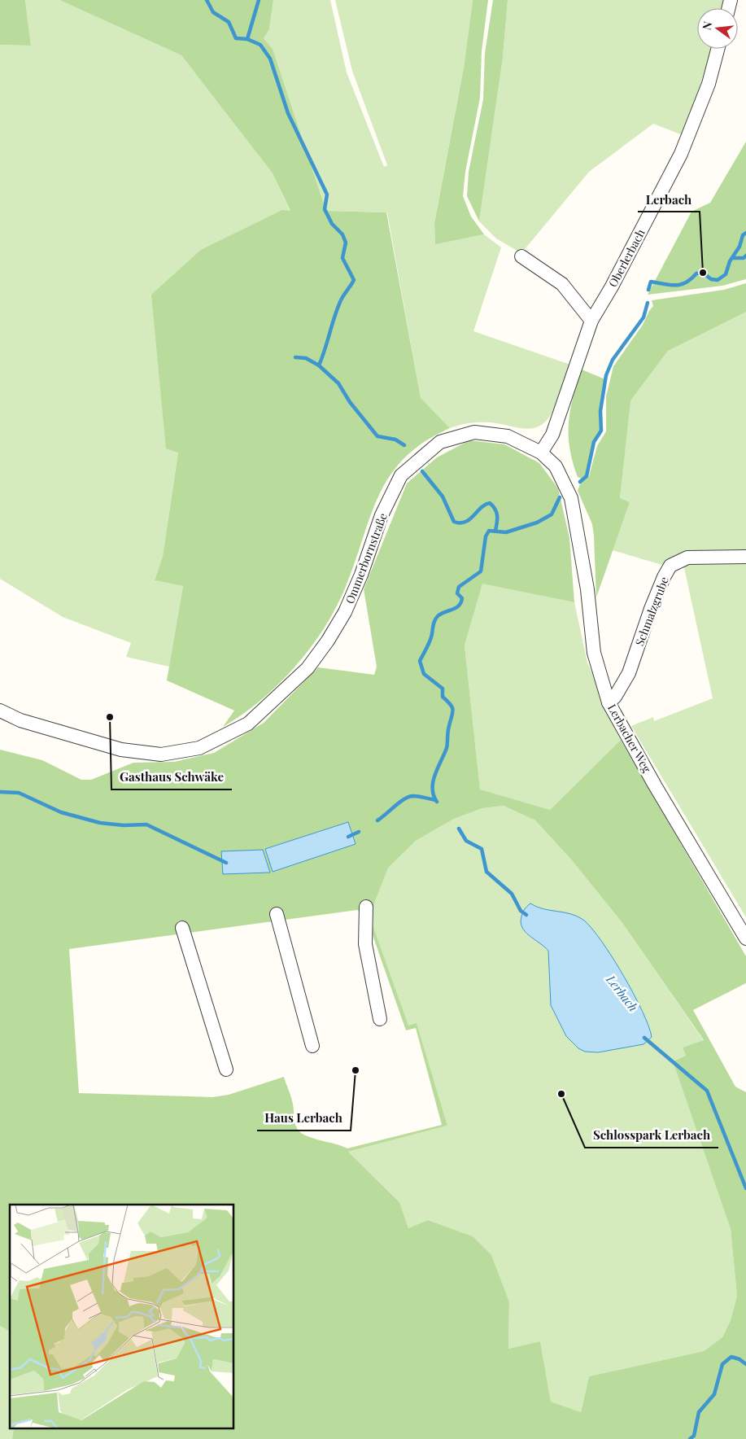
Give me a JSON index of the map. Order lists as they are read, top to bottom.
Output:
{
  "streets": {
    "street": [
      "Oberlerbach",
      "Ommerbornstraße",
      "Schmalzgrube",
      "Lerbacher Weg"
    ]
  },
  "crossings": [
    ["Oberlerbach", "Ommerbornstraße"],
    ["Oberlerbach", "Lerbacher Weg"],
    ["Ommerbornstraße", "Lerbacher Weg"],
    ["Schmalzgrube", "Lerbacher Weg"]
  ],
  "water": ["Lerbach"],
  "places": [
    "Lerbach",
    "Gasthaus Schwäke",
    "Haus Lerbach",
    "Schlosspark Lerbach"
  ],
  "north": "left"
}
